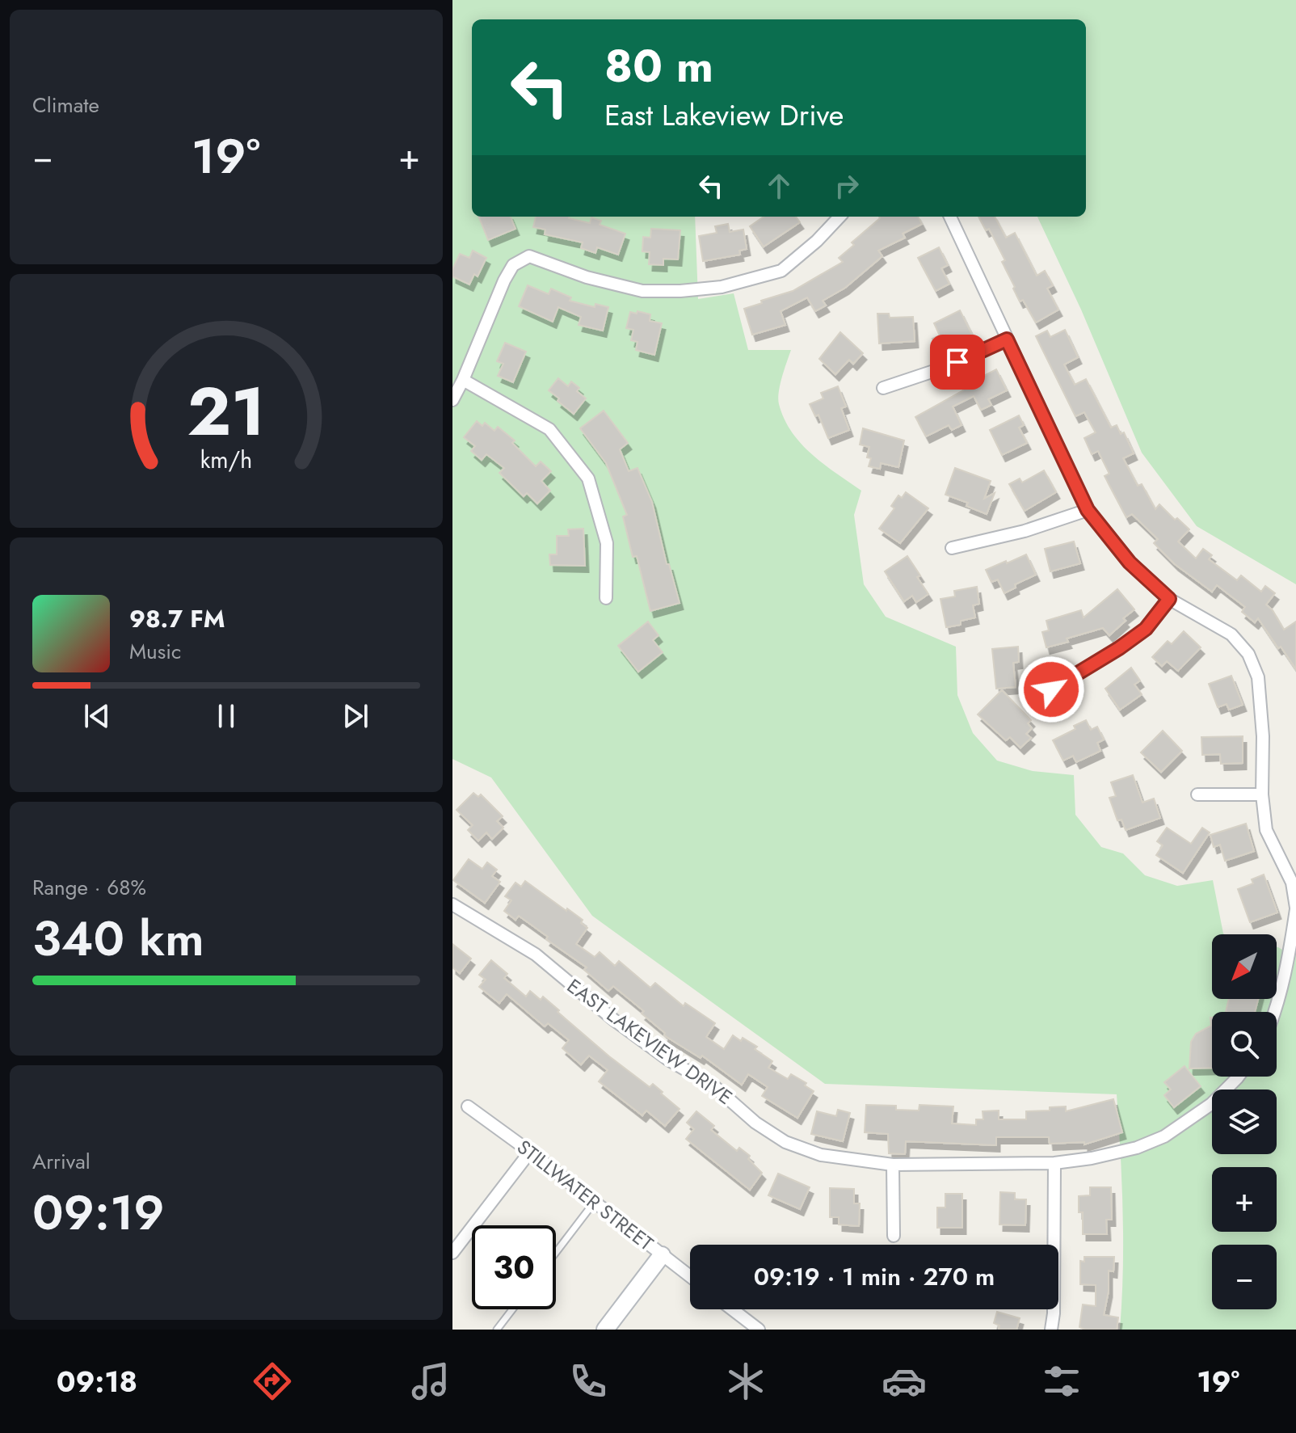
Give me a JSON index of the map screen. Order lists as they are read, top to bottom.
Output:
{
  "streets": {
    "street": ["EAST LAKEVIEW DRIVE", "STILLWATER STREET"]
  },
  "north": "bottom left",
  "page": {
    "tile": [
      "Climate",
      ["Range · 68%", "340 km"],
      ["Arrival", "09:19"]
    ],
    "turn": ["80 m", "East Lakeview Drive"],
    "heat": ["−", "19°", "+"],
    "song": ["98.7 FM", "Music"],
    "map_buttons": ["+", "−"],
    "limit": "30",
    "trip": "09:19 · 1 min · 270 m",
    "tabs": ["09:18", "19°"],
    "gauge": ["21", "km/h"]
  }
}
